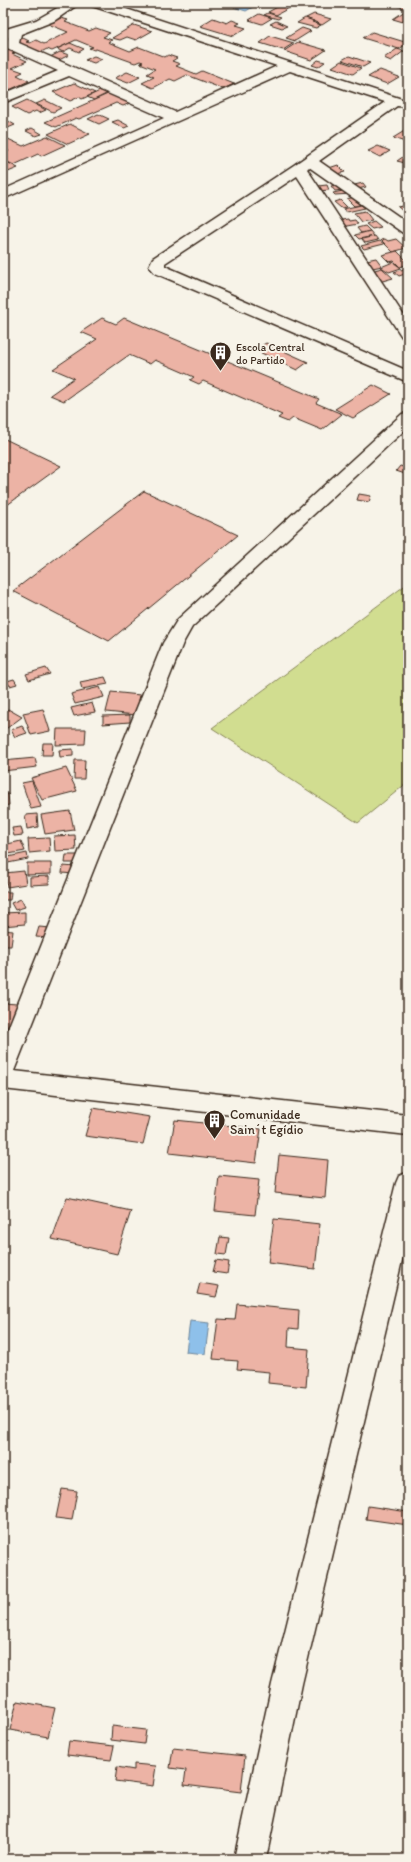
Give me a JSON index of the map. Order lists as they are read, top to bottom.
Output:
{
  "places": {
    "building": ["Escola Central do Partido", "Comunidade Sain´t Egídio"]
  }
}
